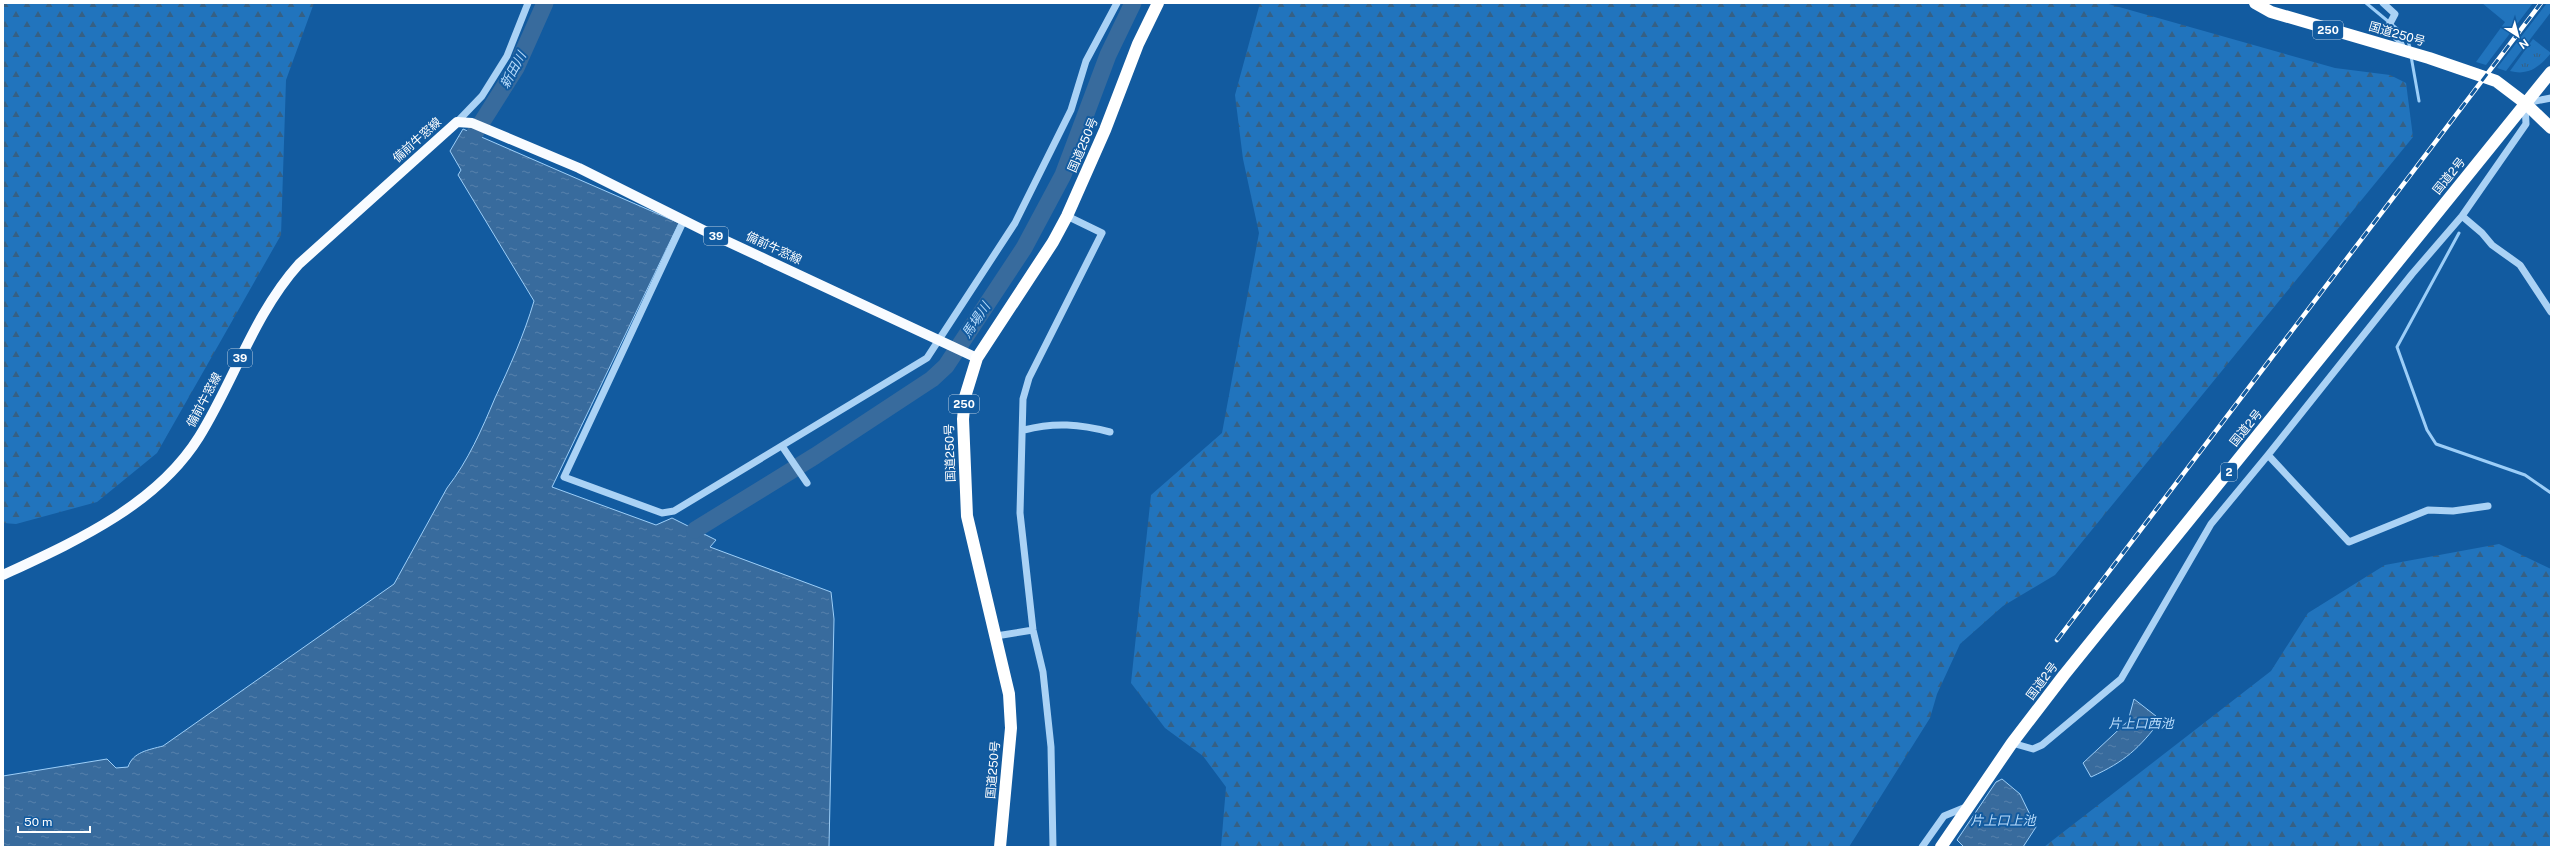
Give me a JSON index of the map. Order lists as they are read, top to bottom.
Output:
{
  "streets": {
    "highway": [
      "250",
      "国道250号",
      "国道2号",
      "2"
    ],
    "main road": ["備前牛窓線", "39"]
  },
  "crossings": [
    ["国道250号", "備前牛窓線"],
    ["国道250号", "国道2号"]
  ],
  "water": [
    "新田川",
    "馬場川",
    "片上口西池",
    "片上口上池"
  ],
  "scale_bar": "50 m",
  "north": "bottom right"
}
